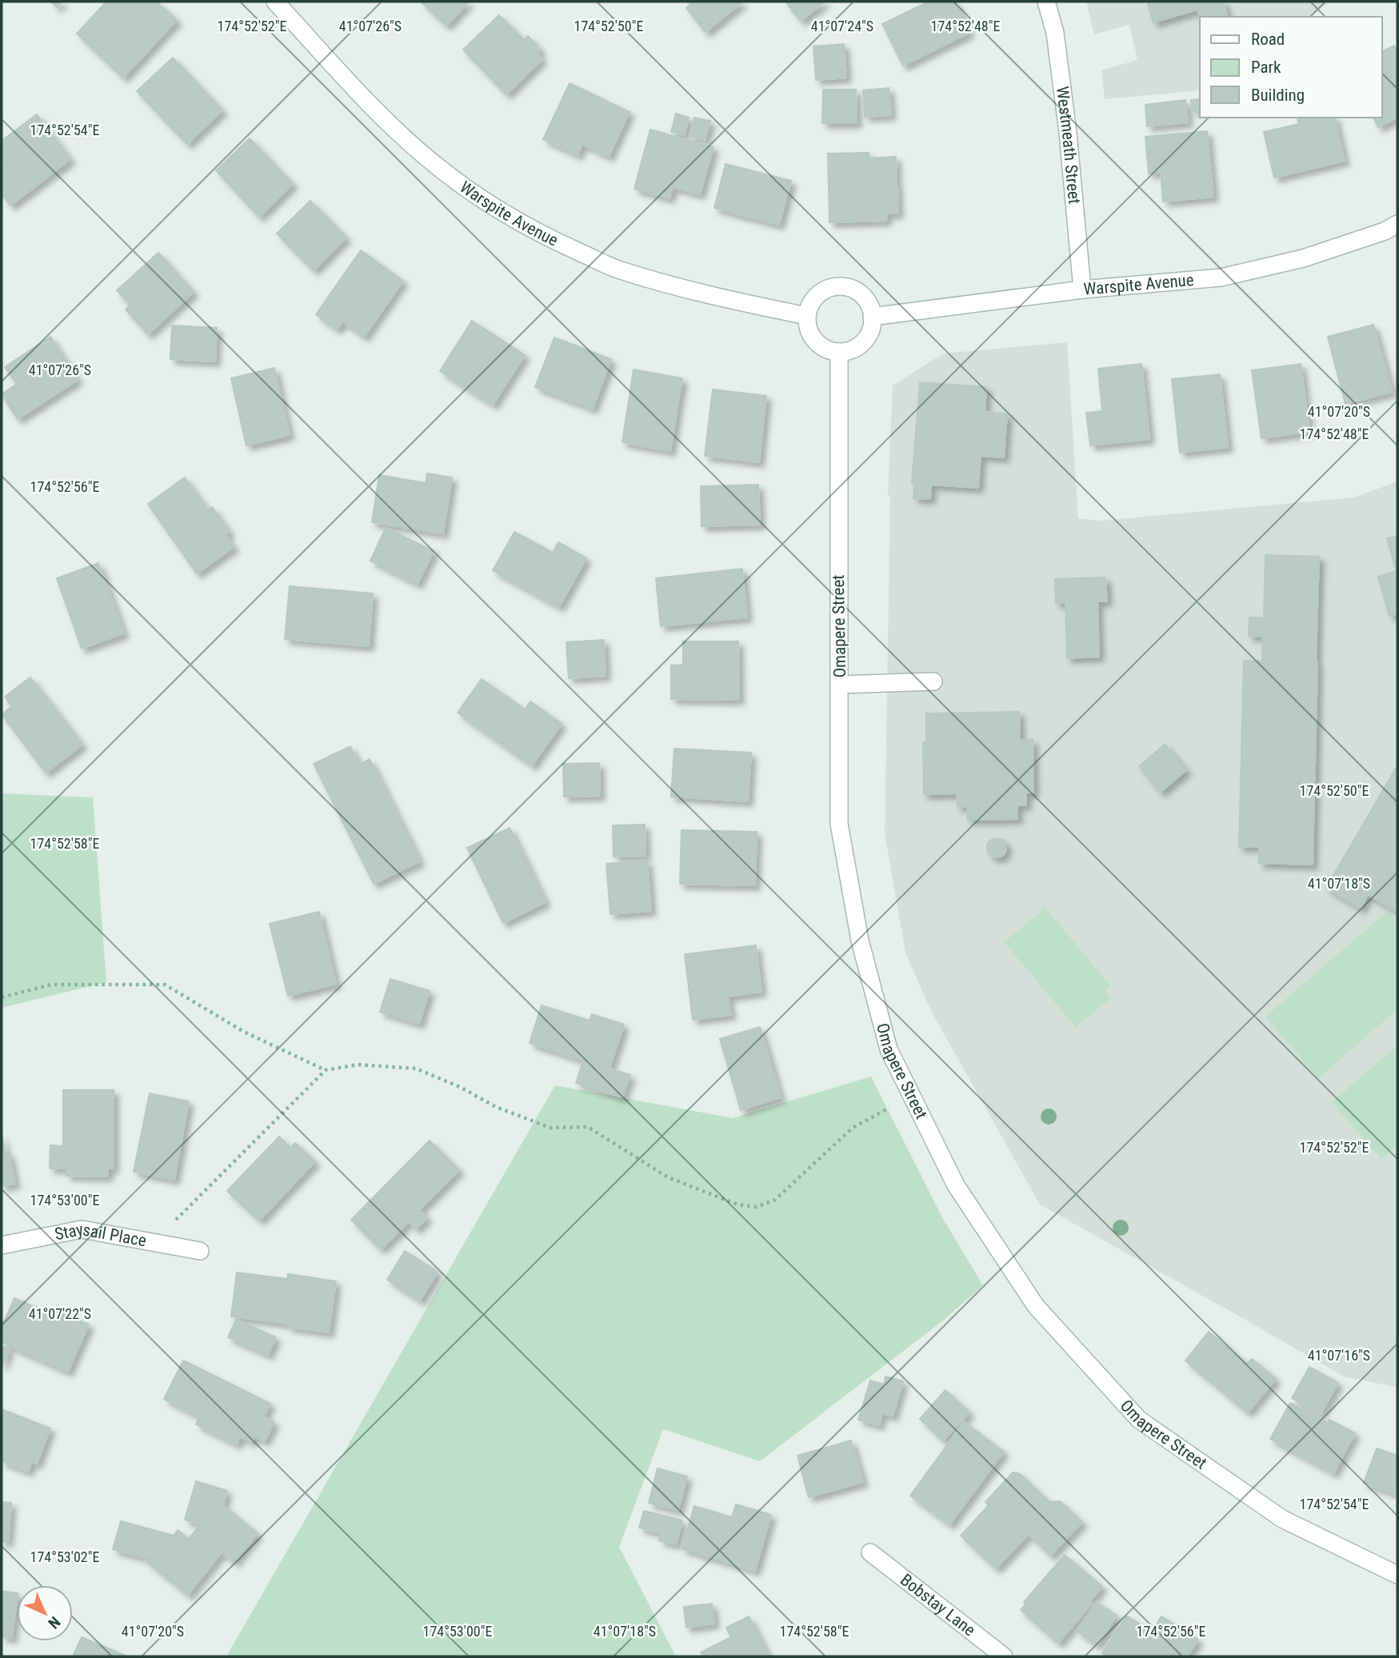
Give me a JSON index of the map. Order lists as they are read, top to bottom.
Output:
{
  "streets": {
    "main road": [
      "Westmeath Street",
      "Warspite Avenue",
      "Omapere Street",
      "Staysail Place",
      "Bobstay Lane"
    ]
  },
  "crossings": [
    ["Westmeath Street", "Warspite Avenue"],
    ["Warspite Avenue", "Omapere Street"]
  ],
  "legend": ["Road", "Park", "Building"],
  "north": "bottom right",
  "coordinates": [
    "174°52'52\"E",
    "41°07'26\"S",
    "174°52'50\"E",
    "41°07'24\"S",
    "174°52'48\"E",
    "174°52'54\"E",
    "41°07'20\"S",
    "174°52'56\"E",
    "174°52'58\"E",
    "41°07'18\"S",
    "174°53'00\"E",
    "41°07'22\"S",
    "41°07'16\"S",
    "174°53'02\"E"
  ]
}
